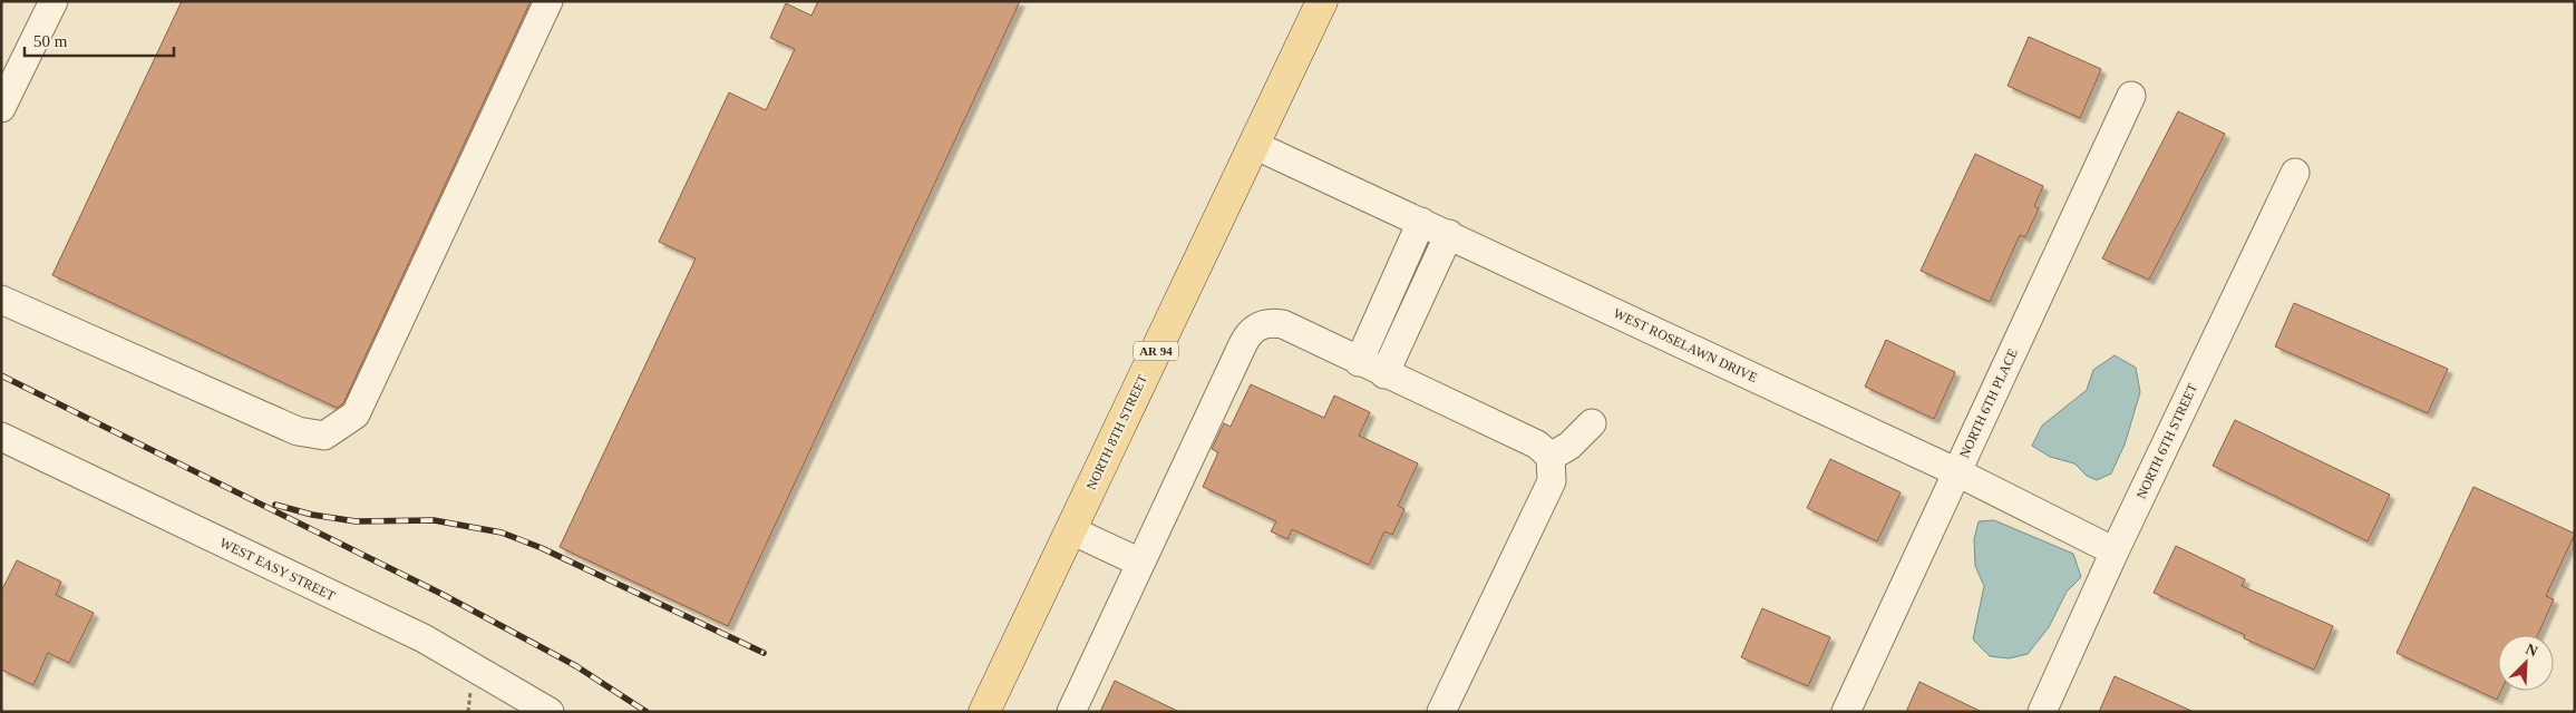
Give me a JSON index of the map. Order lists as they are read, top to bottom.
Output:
{
  "streets": {
    "main road": ["AR 94", "NORTH 8TH STREET"],
    "street": [
      "WEST ROSELAWN DRIVE",
      "NORTH 6TH PLACE",
      "NORTH 6TH STREET",
      "WEST EASY STREET"
    ]
  },
  "crossings": [
    ["WEST ROSELAWN DRIVE", "NORTH 6TH PLACE"],
    ["WEST ROSELAWN DRIVE", "NORTH 8TH STREET"],
    ["WEST ROSELAWN DRIVE", "NORTH 6TH STREET"]
  ],
  "scale_bar": "50 m",
  "north": "top right"
}
